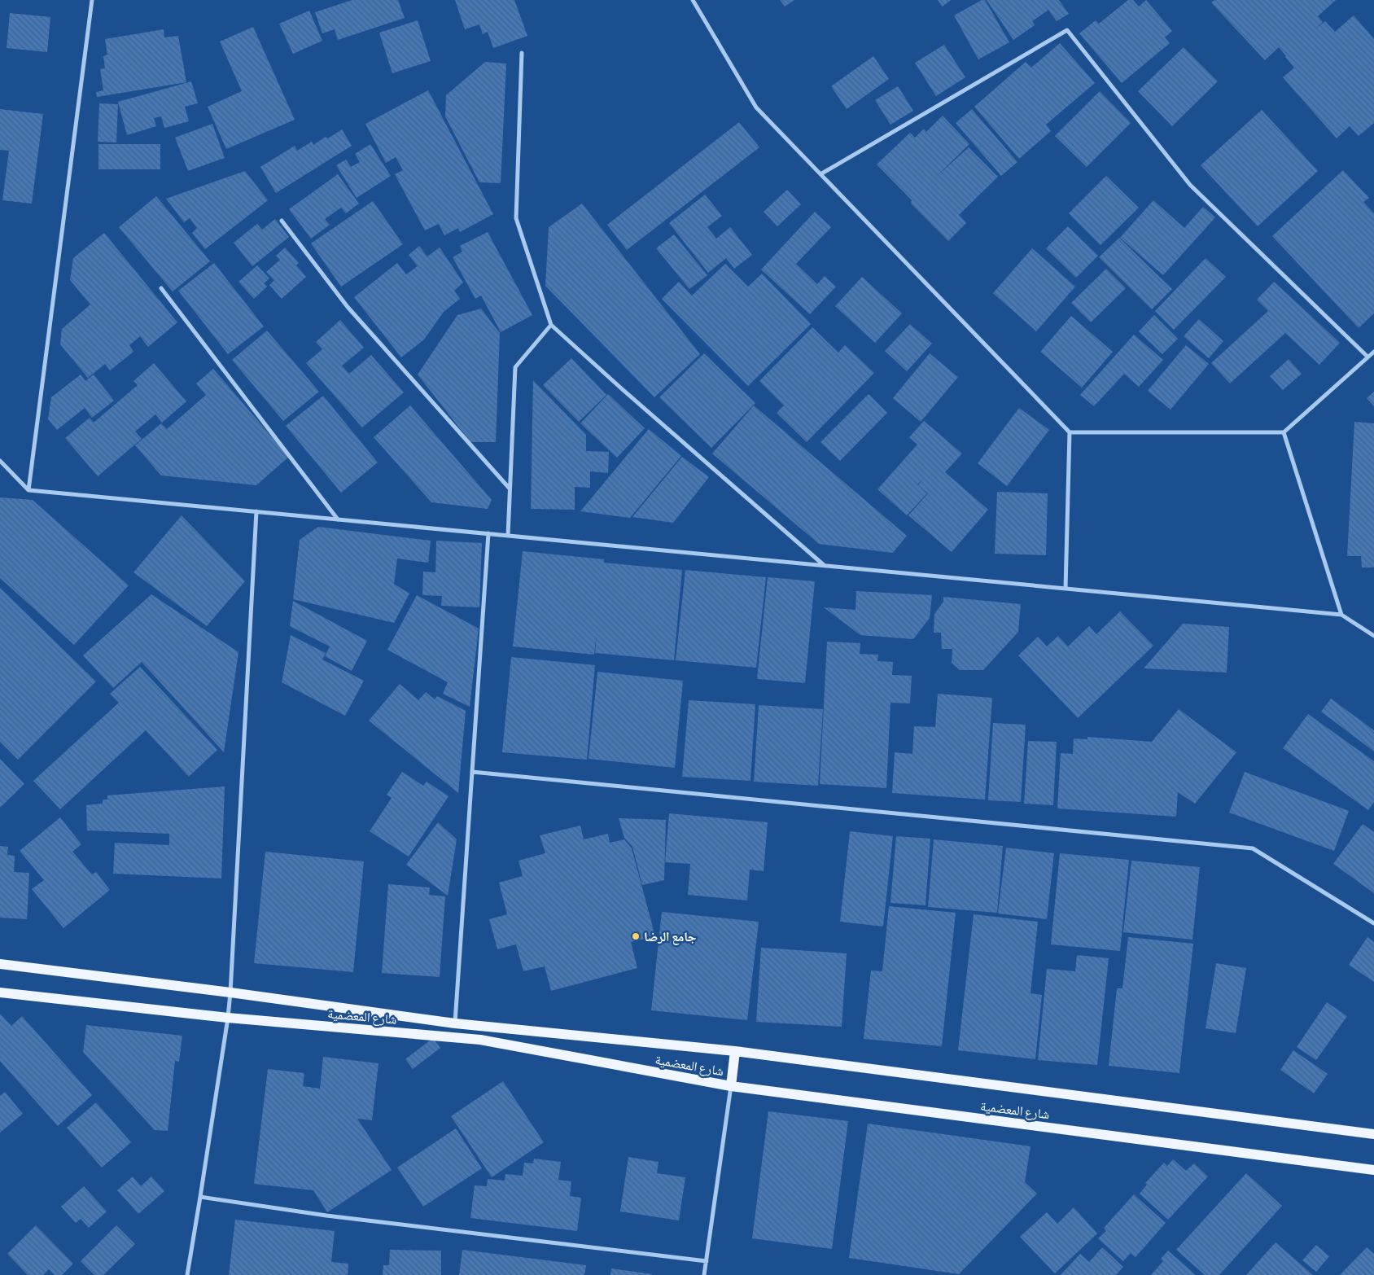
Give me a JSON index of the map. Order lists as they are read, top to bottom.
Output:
{
  "streets": {
    "main road": ["شارع المعضمية"]
  },
  "places": ["جامع الرضا"]
}
